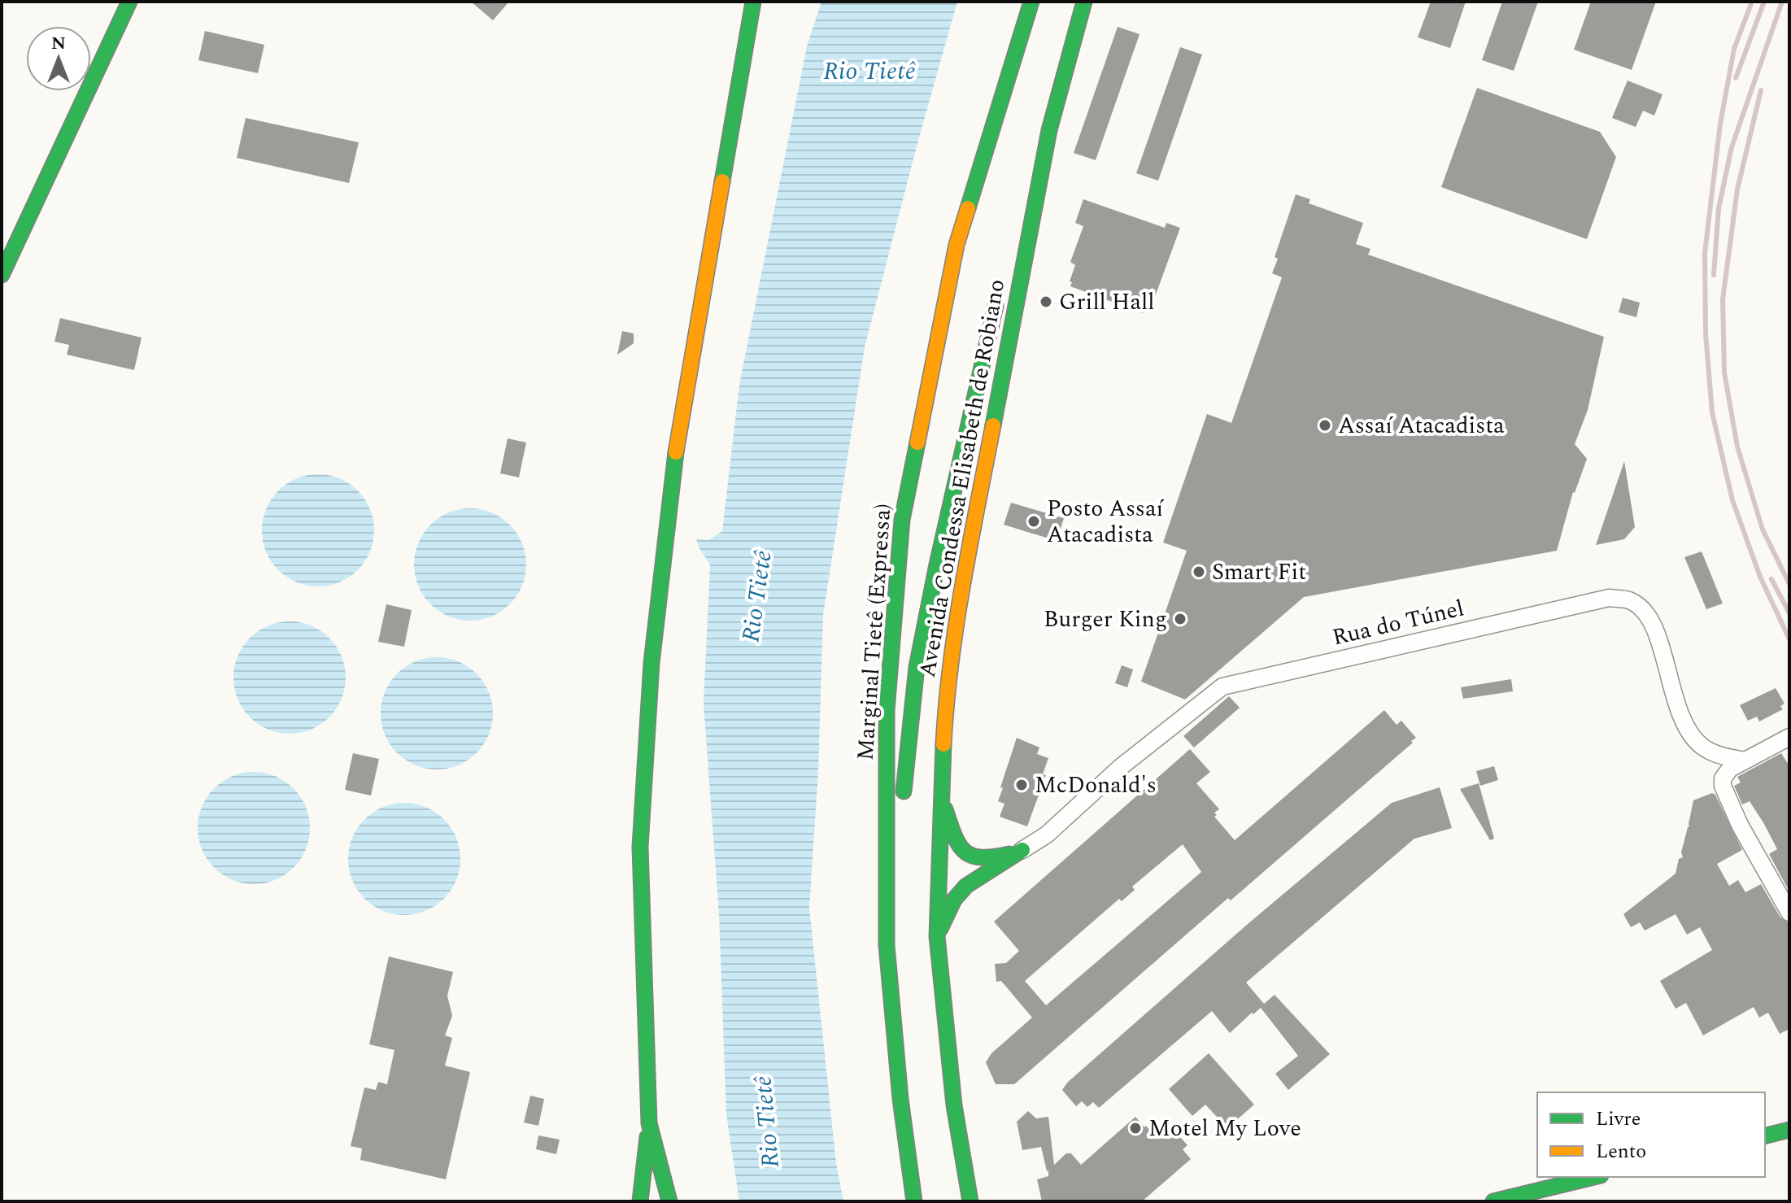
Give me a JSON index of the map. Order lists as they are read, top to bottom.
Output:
{
  "streets": {
    "main road": ["Avenida Condessa Elisabeth de Robiano", "Marginal Tietê (Expressa)"],
    "street": ["Rua do Túnel"]
  },
  "water": ["Rio Tietê"],
  "places": [
    "Grill Hall",
    "Assaí Atacadista",
    "Posto Assaí Atacadista",
    "Smart Fit",
    "Burger King",
    "McDonald's",
    "Motel My Love"
  ],
  "legend": ["Livre", "Lento"],
  "north": "top"
}
